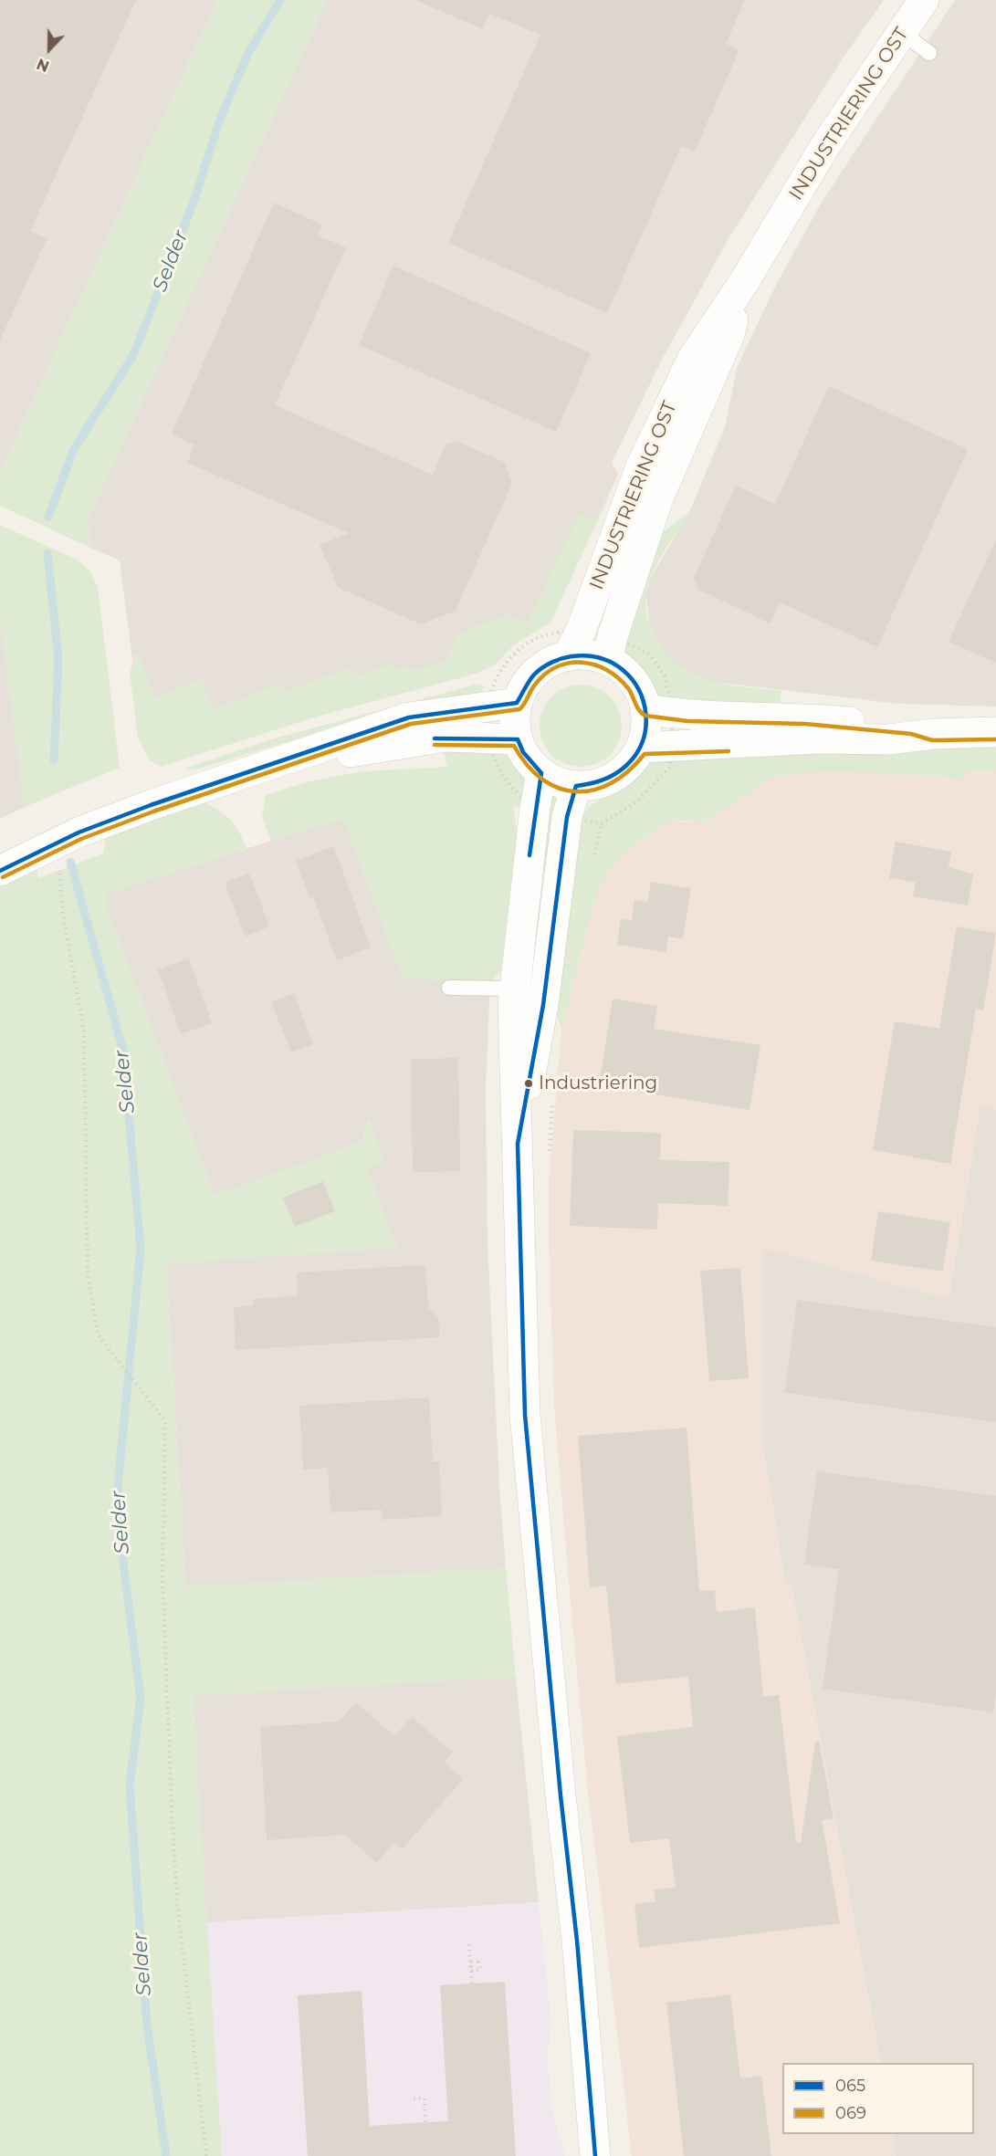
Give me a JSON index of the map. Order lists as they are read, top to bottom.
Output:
{
  "streets": {
    "street": ["INDUSTRIERING OST"]
  },
  "water": ["Selder"],
  "places": ["Industriering"],
  "lines": ["transit line 065", "transit line 069"],
  "legend": ["065", "069"],
  "north": "bottom"
}
